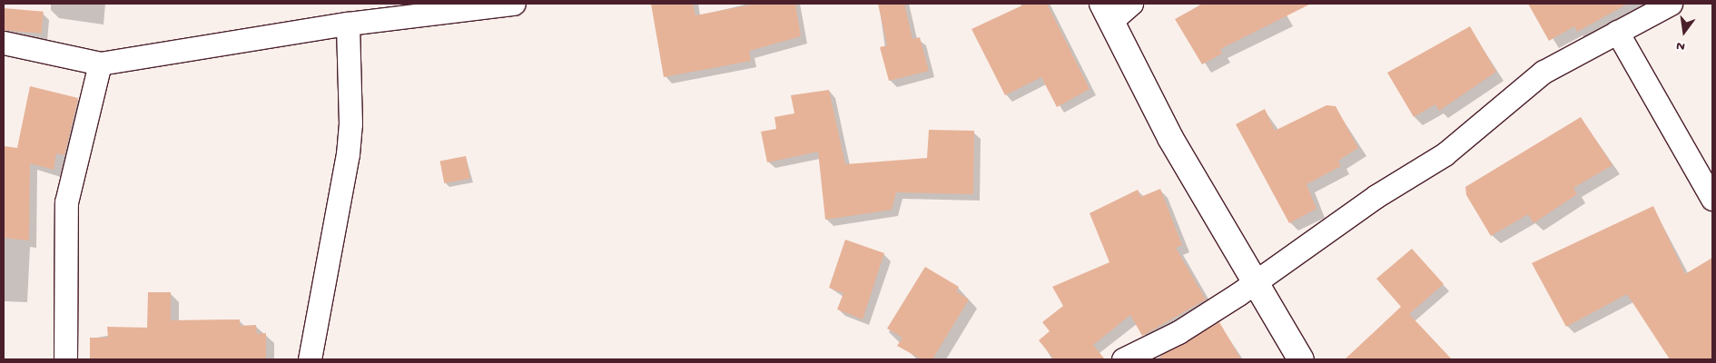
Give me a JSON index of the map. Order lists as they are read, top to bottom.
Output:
{
  "north": "bottom"
}
